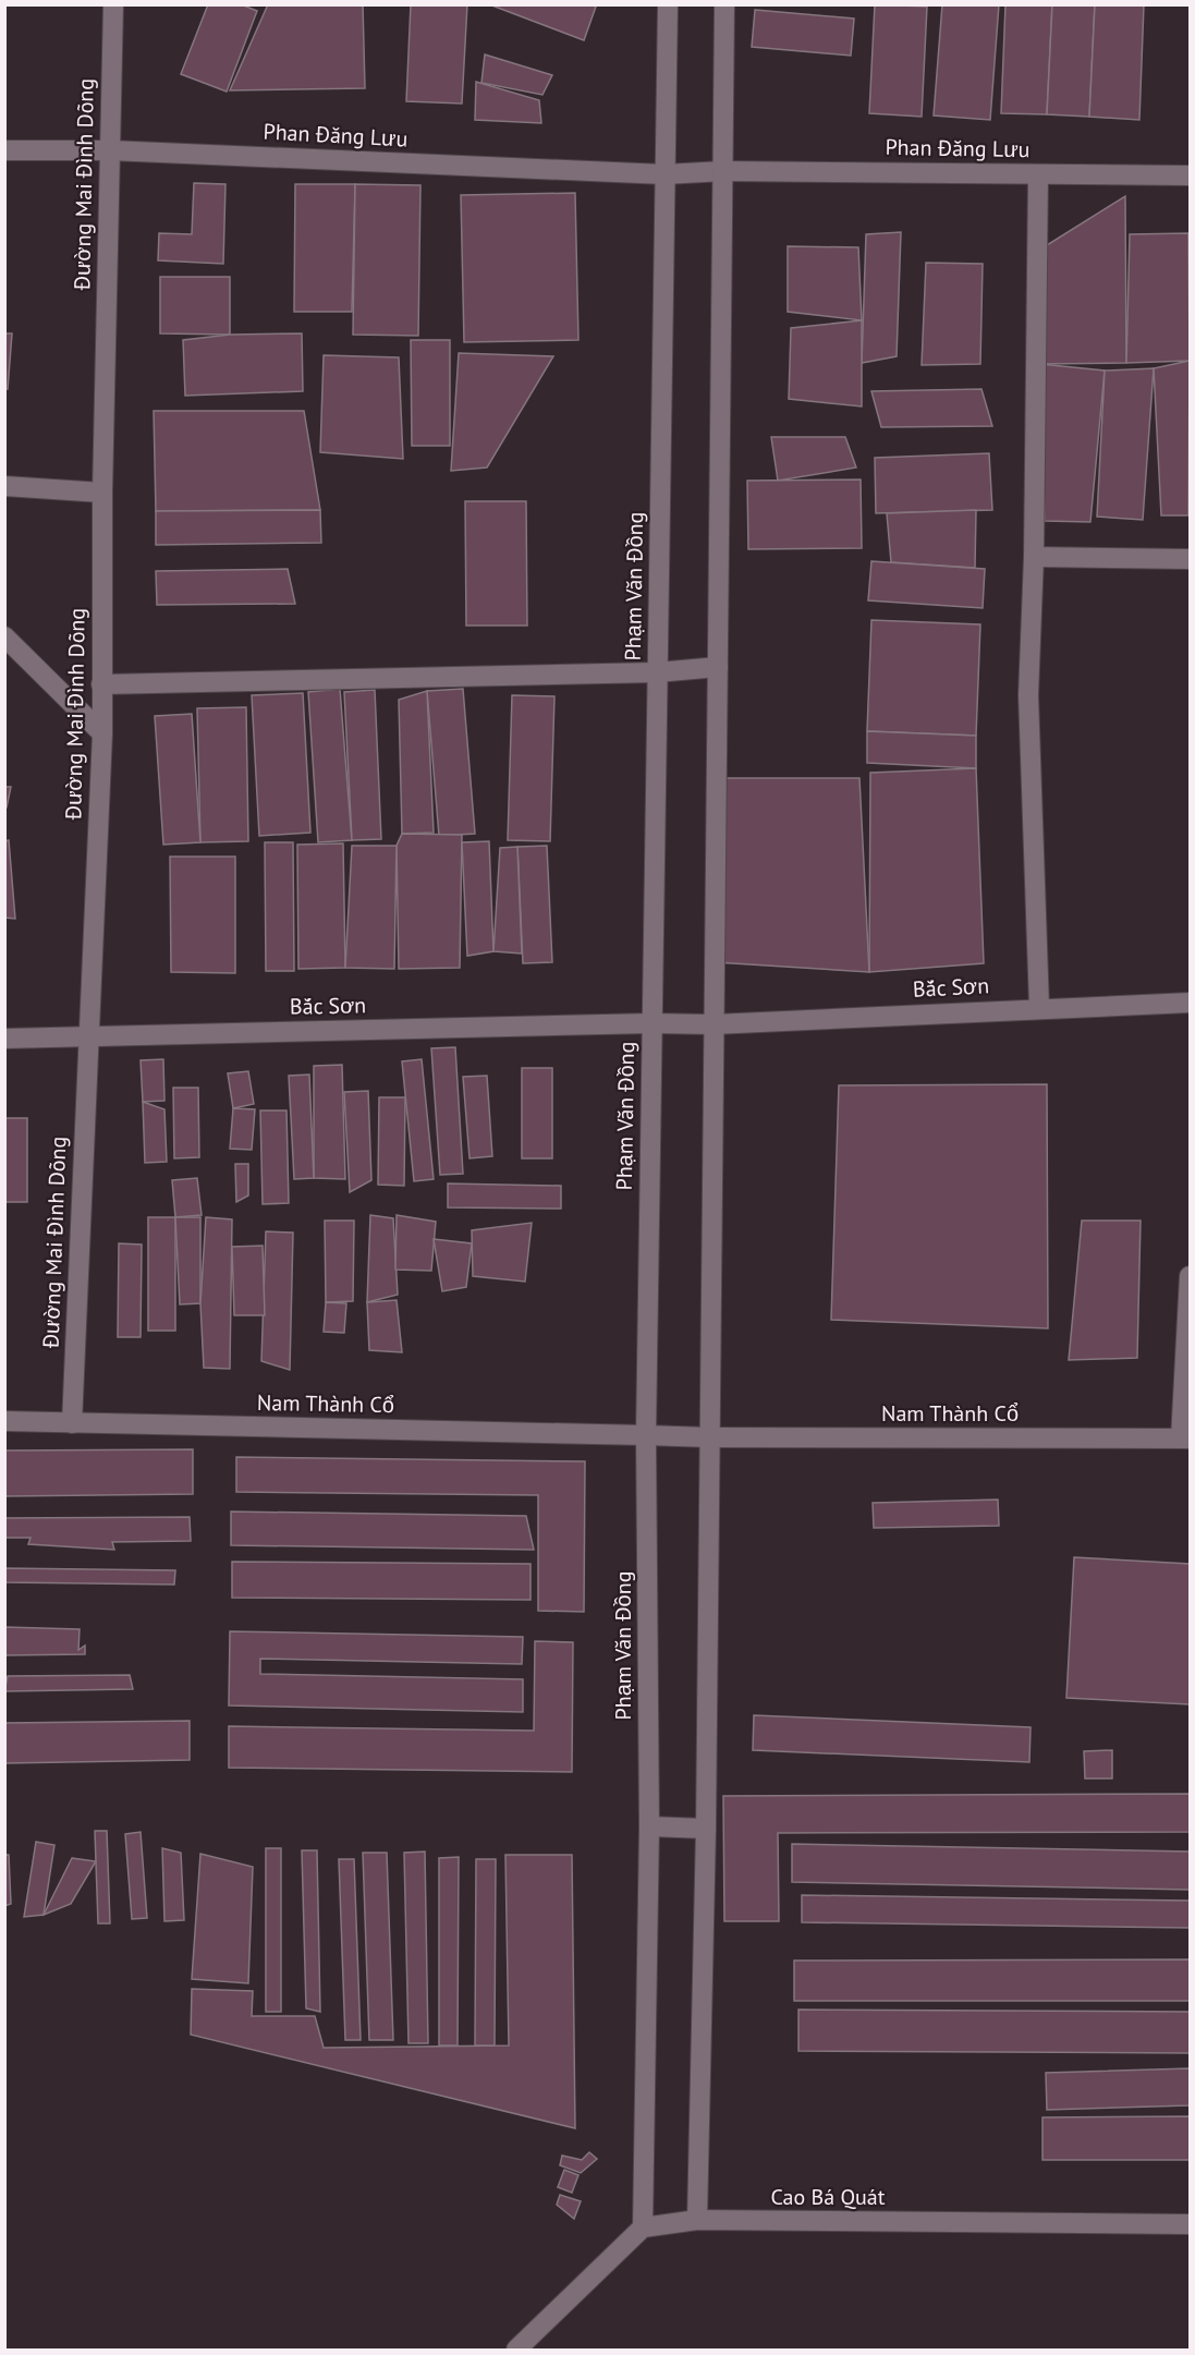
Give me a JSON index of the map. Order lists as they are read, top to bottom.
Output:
{
  "streets": {
    "street": [
      "Phan Đăng Lưu",
      "Đường Mai Đình Dõng",
      "Phạm Văn Đồng",
      "Bắc Sơn",
      "Nam Thành Cổ",
      "Cao Bá Quát"
    ]
  },
  "crossings": [
    ["Phan Đăng Lưu", "Đường Mai Đình Dõng"],
    ["Phan Đăng Lưu", "Phạm Văn Đồng"],
    ["Đường Mai Đình Dõng", "Bắc Sơn"],
    ["Đường Mai Đình Dõng", "Nam Thành Cổ"],
    ["Phạm Văn Đồng", "Bắc Sơn"],
    ["Phạm Văn Đồng", "Nam Thành Cổ"],
    ["Phạm Văn Đồng", "Cao Bá Quát"]
  ]
}
